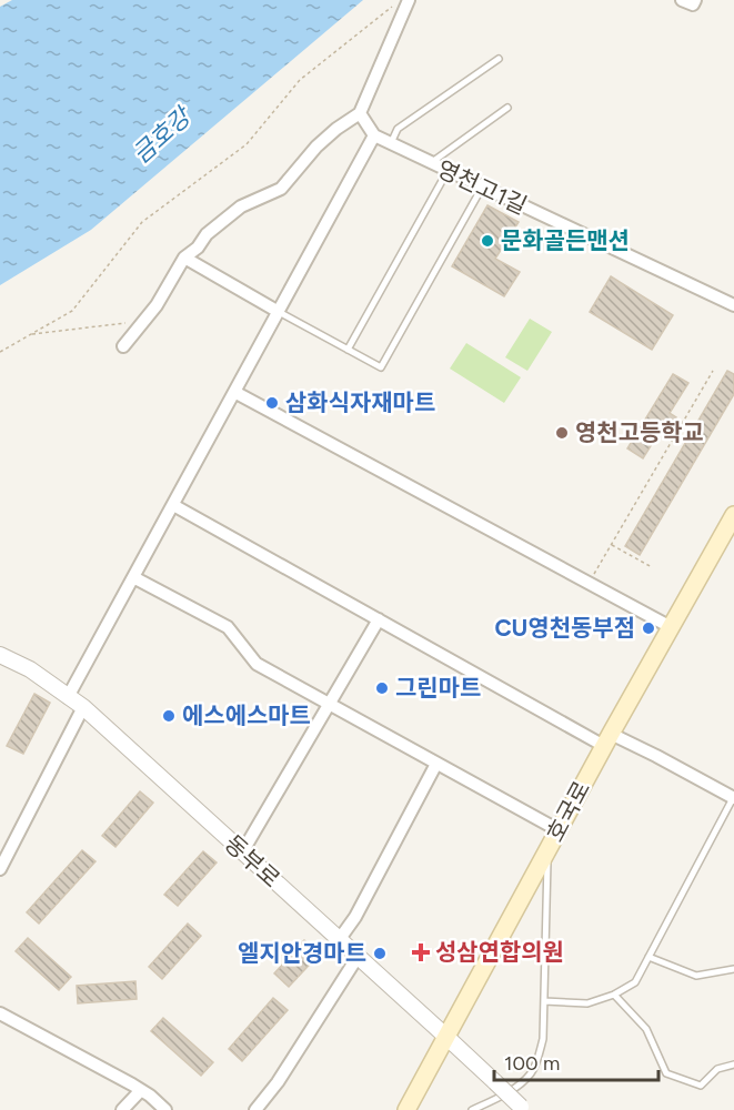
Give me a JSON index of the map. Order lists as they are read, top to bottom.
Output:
{
  "streets": {
    "main road": ["호국로"],
    "street": ["영천고1길", "동부로"]
  },
  "crossings": [
    ["호국로", "동부로"]
  ],
  "water": ["금호강"],
  "places": {
    "other": [
      "문화골든맨션",
      "삼화식자재마트",
      "영천고등학교",
      "CU영천동부점",
      "그린마트",
      "에스에스마트",
      "엘지안경마트"
    ],
    "health": ["성삼연합의원"]
  },
  "scale_bar": "100 m"
}
